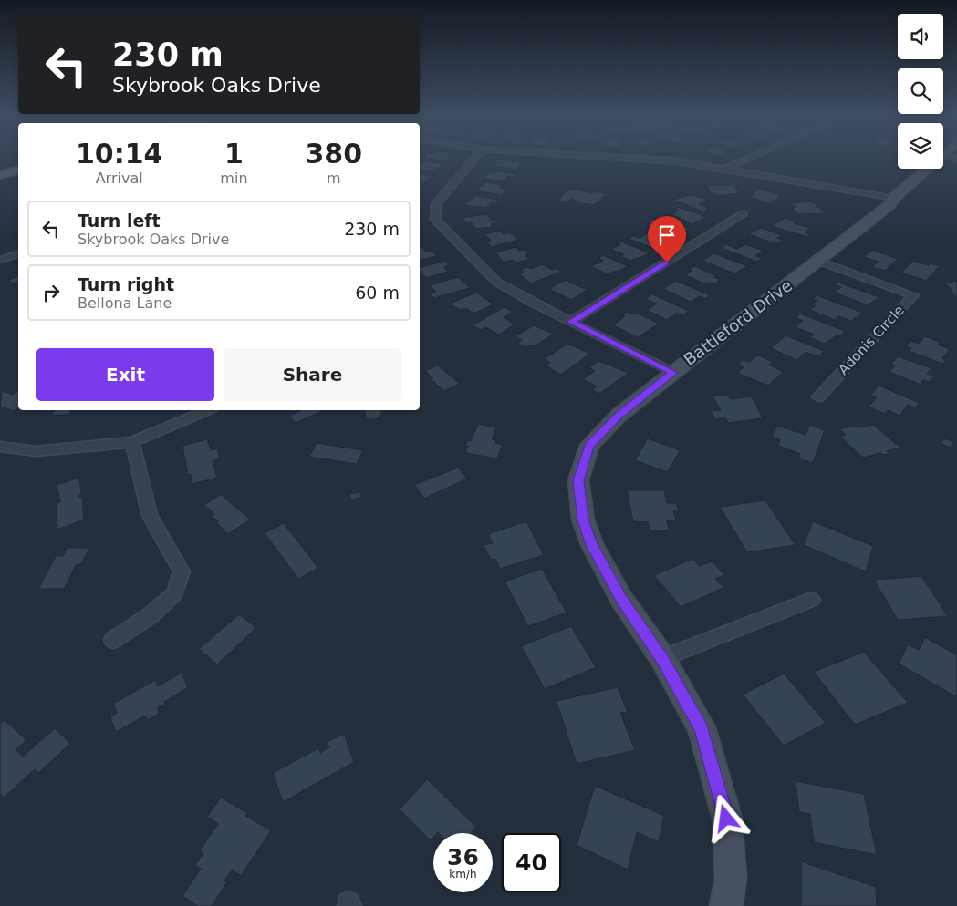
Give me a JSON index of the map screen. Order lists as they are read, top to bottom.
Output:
{
  "streets": {
    "street": ["Battleford Drive", "Adonis Circle"]
  },
  "crossings": [
    ["Battleford Drive", "Adonis Circle"]
  ],
  "page": {
    "turn": ["230 m", "Skybrook Oaks Drive"],
    "eta": [
      "10:14",
      "Arrival",
      "1",
      "min",
      "380",
      "m"
    ],
    "list": [
      {
        "name": "Turn left",
        "note": "Skybrook Oaks Drive",
        "value": "230 m"
      },
      {
        "name": "Turn right",
        "note": "Bellona Lane",
        "value": "60 m"
      }
    ],
    "buttons": ["Exit", "Share"],
    "speed": "36 km/h",
    "limit": "40"
  }
}
